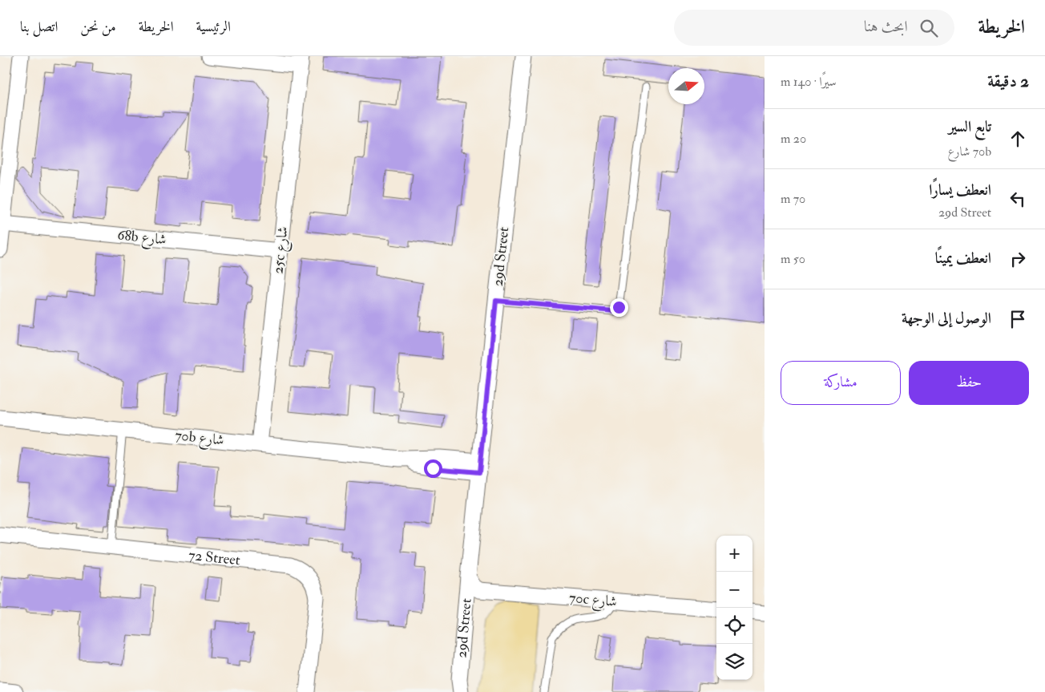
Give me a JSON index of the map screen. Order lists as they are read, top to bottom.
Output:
{
  "streets": {
    "street": [
      "68b شارع",
      "25c شارع",
      "29d Street",
      "70b شارع",
      "72 Street",
      "70c شارع"
    ]
  },
  "crossings": [
    ["68b شارع", "25c شارع"],
    ["25c شارع", "70b شارع"],
    ["29d Street", "70b شارع"],
    ["29d Street", "70c شارع"]
  ],
  "north": "right",
  "page": {
    "header": "الخريطة",
    "search": "ابحث هنا",
    "nav": [
      "الرئيسية",
      "الخريطة",
      "من نحن",
      "اتصل بنا"
    ],
    "heading": ["2 دقيقة", "سيرًا · 140 m"],
    "list": [
      ["تابع السير", "70b شارع", "20 m"],
      ["انعطف يسارًا", "29d Street", "70 m"],
      ["انعطف يمينًا", "50 m"],
      "الوصول إلى الوجهة"
    ],
    "buttons": ["حفظ", "مشاركة"],
    "map_buttons": ["+", "−"]
  }
}
